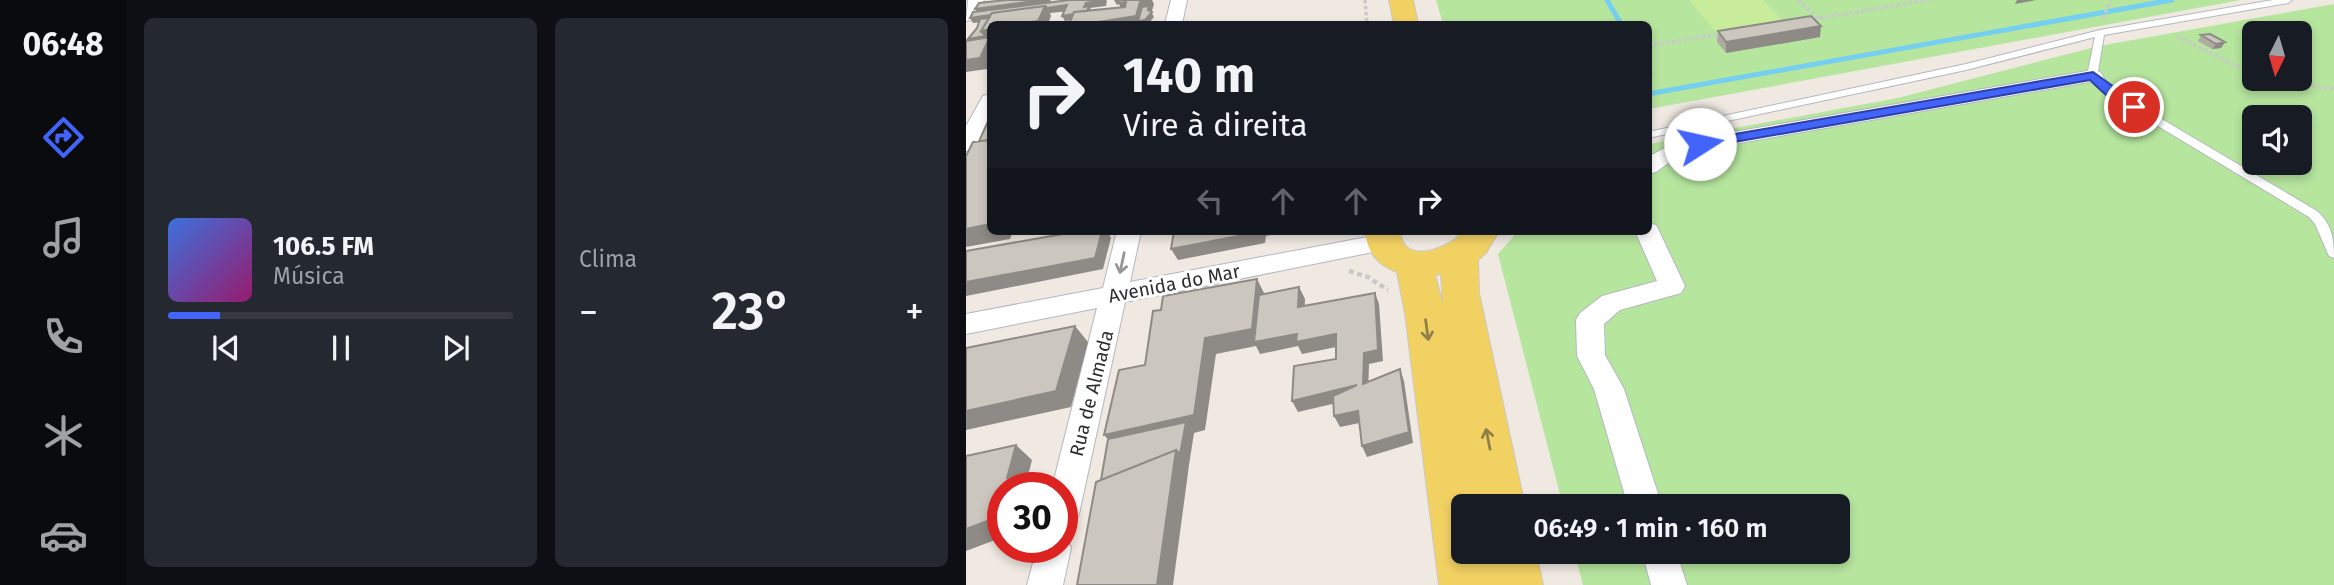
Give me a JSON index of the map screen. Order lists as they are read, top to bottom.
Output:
{
  "streets": {
    "street": ["Avenida do Mar", "Rua de Almada"]
  },
  "crossings": [
    ["Avenida do Mar", "Rua de Almada"]
  ],
  "north": "bottom",
  "page": {
    "tabs": "06:48",
    "tile": "Clima",
    "turn": ["140 m", "Vire à direita"],
    "song": ["106.5 FM", "Música"],
    "heat": ["−", "23°", "+"],
    "limit": "30",
    "trip": "06:49 · 1 min · 160 m"
  }
}
